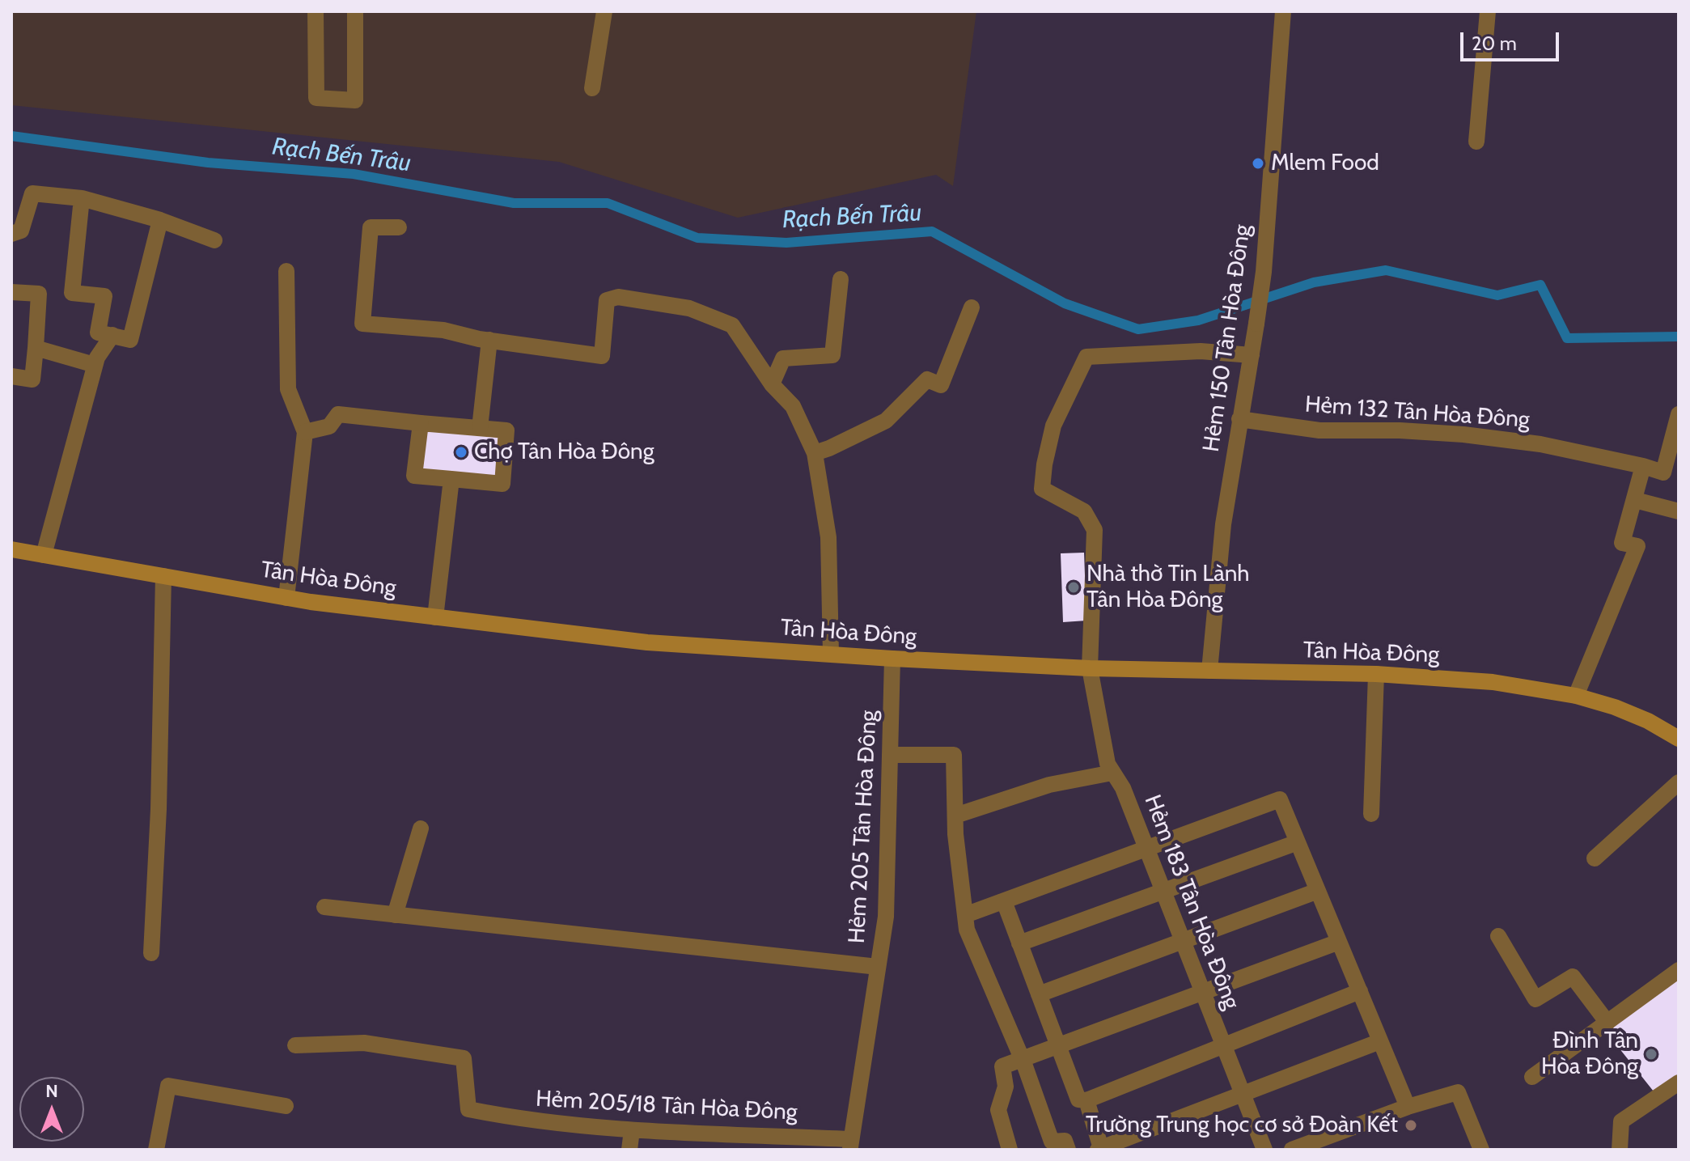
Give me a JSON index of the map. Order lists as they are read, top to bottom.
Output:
{
  "streets": {
    "street": [
      "Hẻm 150 Tân Hòa Đông",
      "Hẻm 132 Tân Hòa Đông",
      "Tân Hòa Đông",
      "Hẻm 205 Tân Hòa Đông",
      "Hẻm 183 Tân Hòa Đông",
      "Hẻm 205/18 Tân Hòa Đông"
    ]
  },
  "crossings": [
    ["Hẻm 150 Tân Hòa Đông", "Hẻm 132 Tân Hòa Đông"],
    ["Hẻm 150 Tân Hòa Đông", "Tân Hòa Đông"],
    ["Hẻm 150 Tân Hòa Đông", "Hẻm 183 Tân Hòa Đông"],
    ["Tân Hòa Đông", "Hẻm 205 Tân Hòa Đông"],
    ["Tân Hòa Đông", "Hẻm 183 Tân Hòa Đông"],
    ["Hẻm 205 Tân Hòa Đông", "Hẻm 205/18 Tân Hòa Đông"]
  ],
  "water": ["Rạch Bến Trâu"],
  "places": [
    "Mlem Food",
    "Chợ Tân Hòa Đông",
    "Nhà thờ Tin Lành Tân Hòa Đông",
    "Đình Tân Hòa Đông",
    "Trường Trung học cơ sở Đoàn Kết"
  ],
  "scale_bar": "20 m",
  "north": "top"
}
